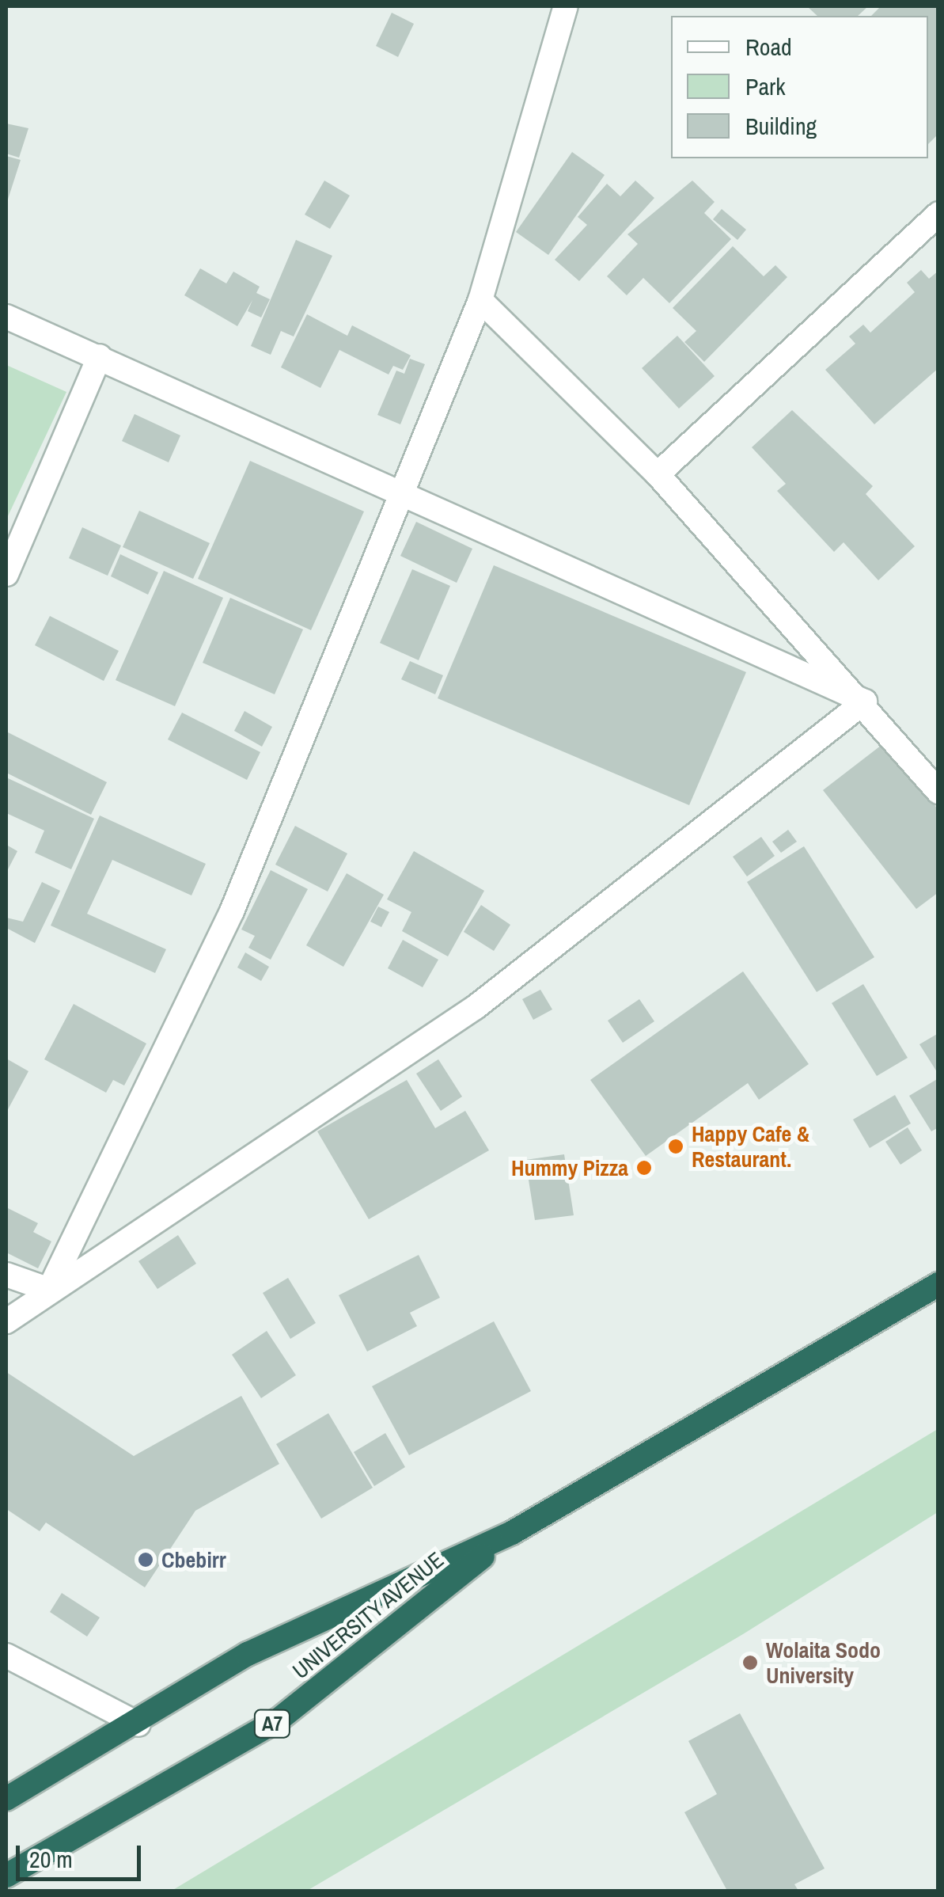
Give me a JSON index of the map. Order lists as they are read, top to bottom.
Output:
{
  "streets": {
    "highway": ["UNIVERSITY AVENUE", "A7"]
  },
  "places": [
    "Happy Cafe & Restaurant.",
    "Hummy Pizza",
    "Cbebirr",
    "Wolaita Sodo University"
  ],
  "legend": ["Road", "Park", "Building"],
  "scale_bar": "20 m"
}
